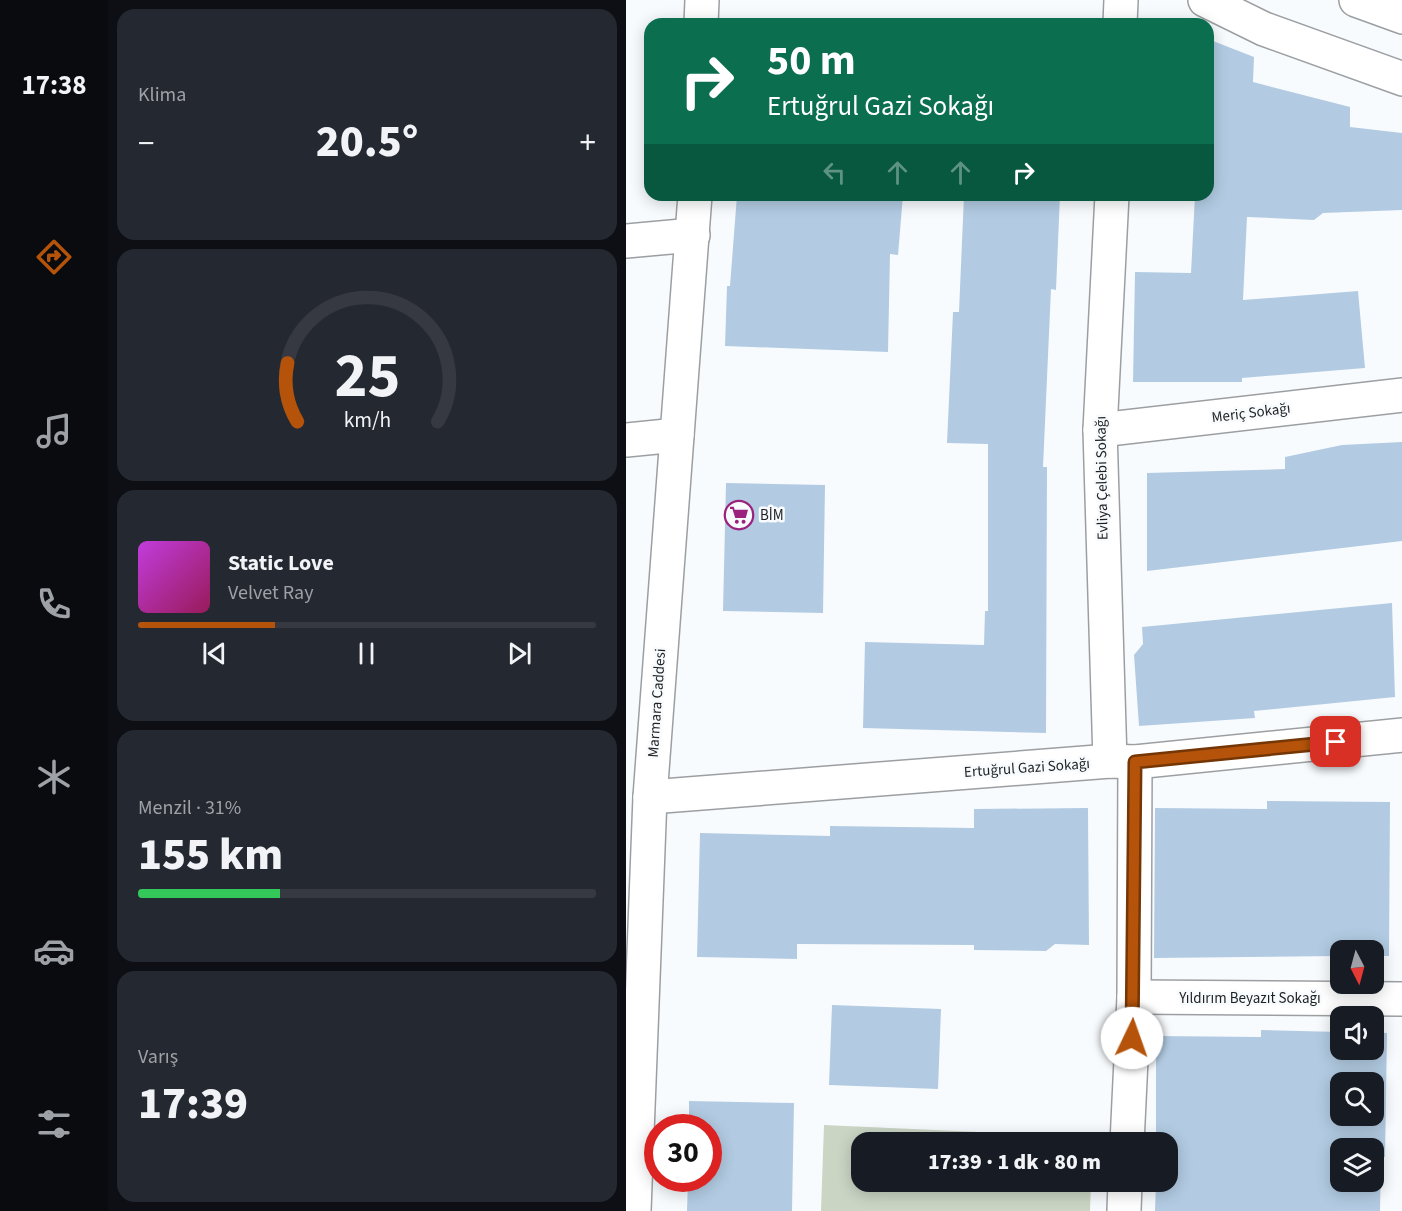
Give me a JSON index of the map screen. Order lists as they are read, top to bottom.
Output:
{
  "streets": {
    "street": [
      "Meriç Sokağı",
      "Evliya Çelebi Sokağı",
      "Marmara Caddesi",
      "Ertuğrul Gazi Sokağı",
      "Yıldırım Beyazıt Sokağı"
    ]
  },
  "crossings": [
    ["Meriç Sokağı", "Evliya Çelebi Sokağı"],
    ["Evliya Çelebi Sokağı", "Ertuğrul Gazi Sokağı"],
    ["Evliya Çelebi Sokağı", "Yıldırım Beyazıt Sokağı"],
    ["Marmara Caddesi", "Ertuğrul Gazi Sokağı"]
  ],
  "places": {
    "supermarket": ["BİM"]
  },
  "north": "bottom",
  "page": {
    "tabs": "17:38",
    "tile": [
      "Klima",
      ["Menzil · 31%", "155 km"],
      ["Varış", "17:39"]
    ],
    "turn": ["50 m", "Ertuğrul Gazi Sokağı"],
    "heat": ["−", "20.5°", "+"],
    "song": ["Static Love", "Velvet Ray"],
    "limit": "30",
    "trip": "17:39 · 1 dk · 80 m",
    "gauge": ["25", "km/h"]
  }
}
